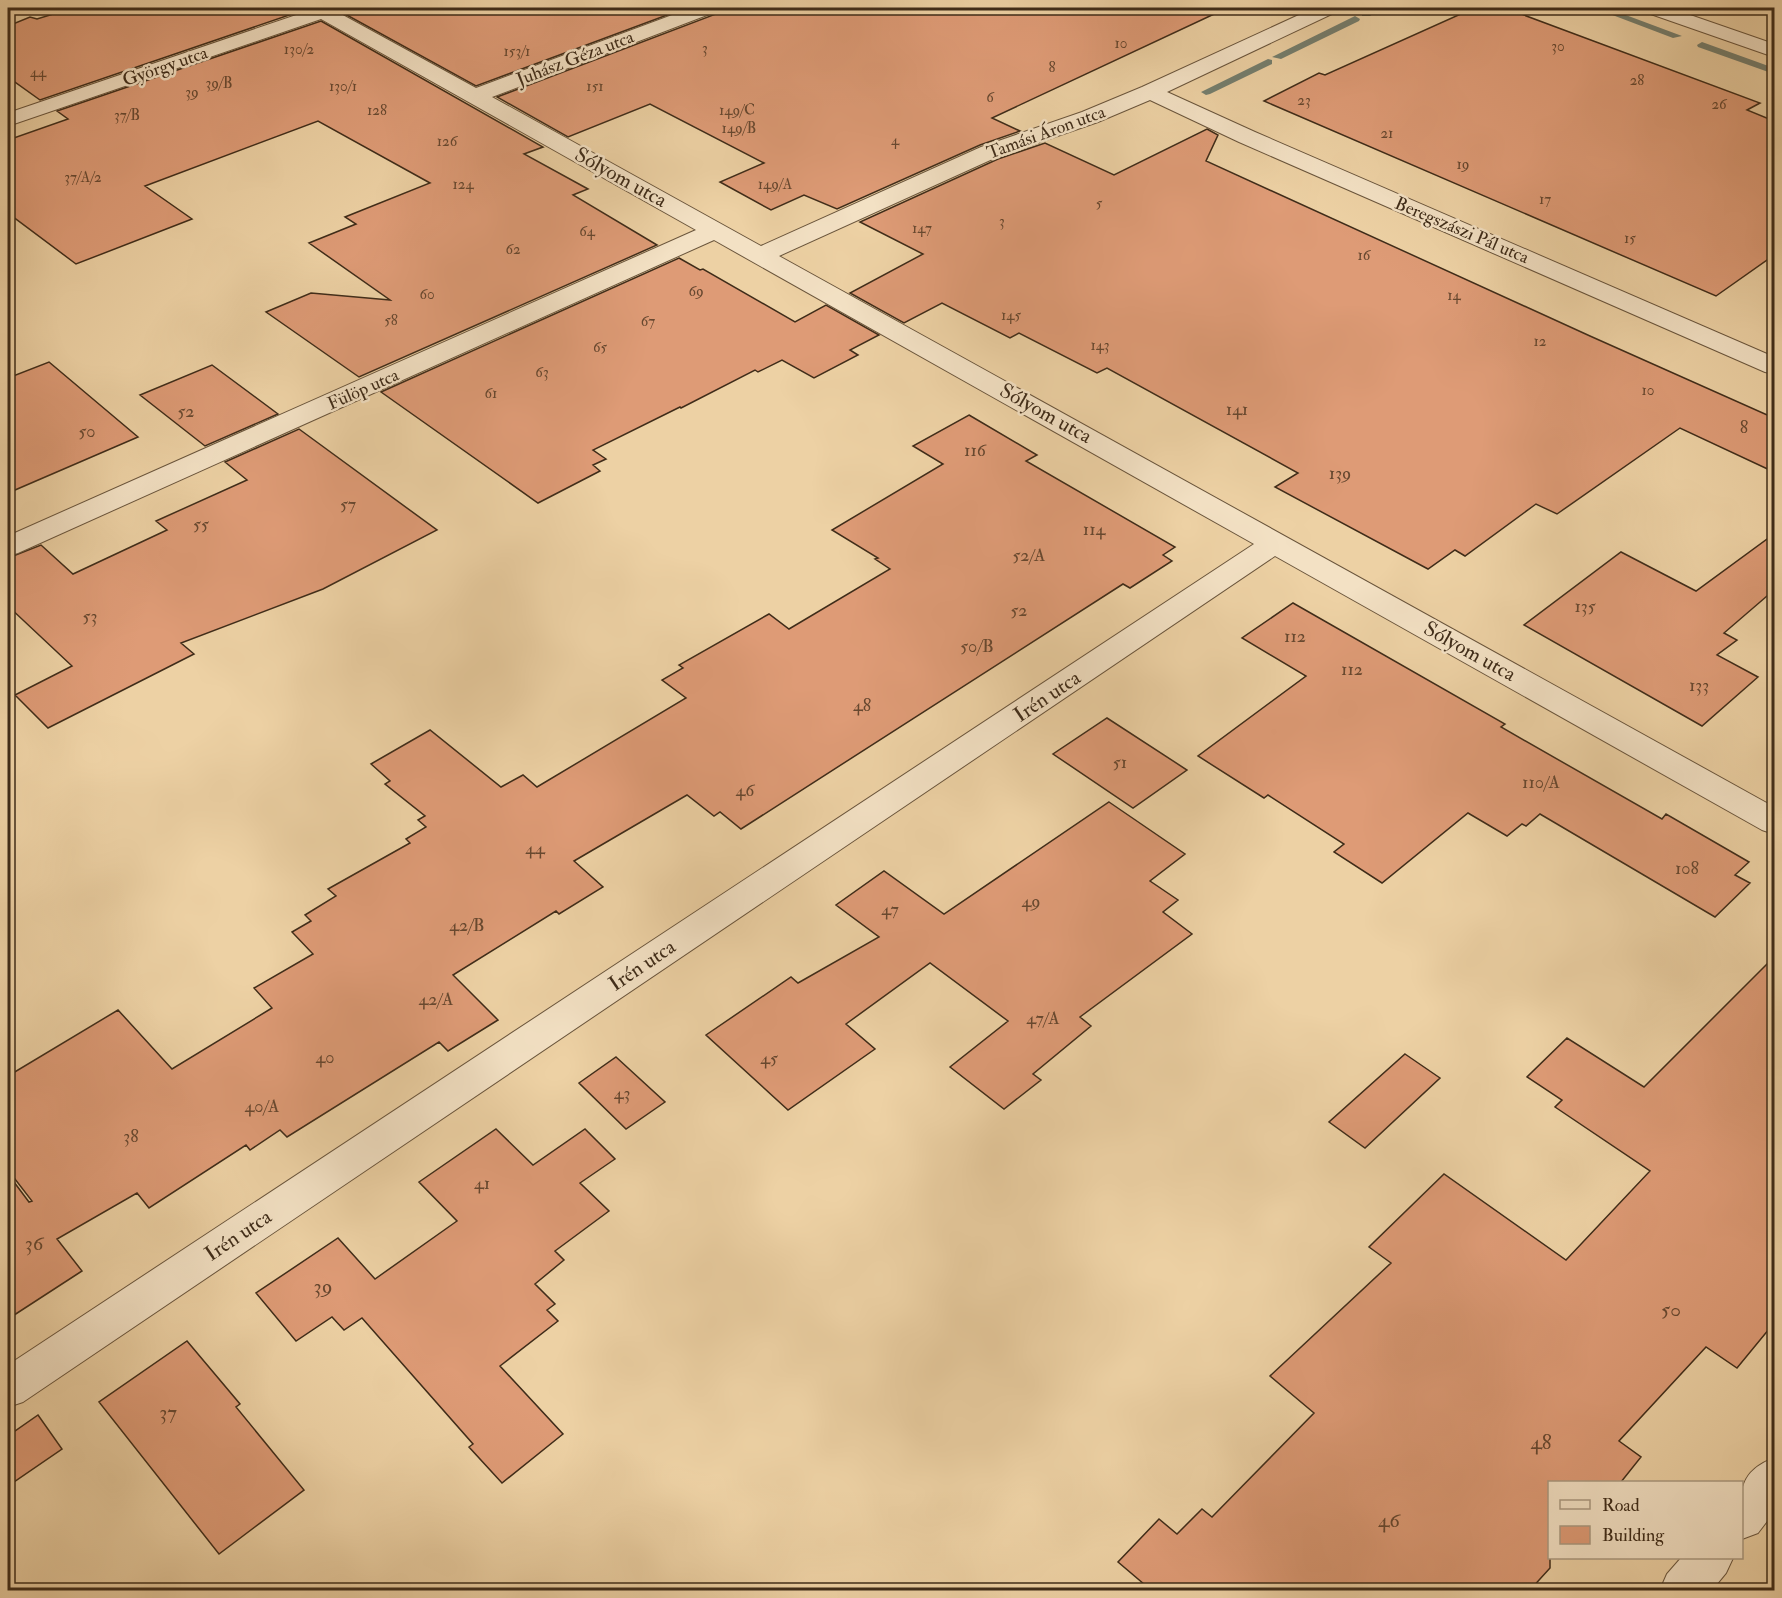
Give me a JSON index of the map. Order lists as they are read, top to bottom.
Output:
{
  "streets": {
    "street": [
      "Juhász Géza utca",
      "György utca",
      "Tamási Áron utca",
      "Sólyom utca",
      "Beregszászi Pál utca",
      "Fülöp utca",
      "Irén utca"
    ]
  },
  "crossings": [
    ["Juhász Géza utca", "Sólyom utca"],
    ["György utca", "Sólyom utca"],
    ["Tamási Áron utca", "Sólyom utca"],
    ["Tamási Áron utca", "Beregszászi Pál utca"],
    ["Sólyom utca", "Fülöp utca"],
    ["Sólyom utca", "Irén utca"]
  ],
  "house_numbers": [
    "10",
    "30",
    "3",
    "130/2",
    "153/1",
    "8",
    "44",
    "28",
    "39/B",
    "130/1",
    "151",
    "39",
    "6",
    "23",
    "26",
    "128",
    "149/C",
    "37/B",
    "149/B",
    "21",
    "4",
    "126",
    "19",
    "37/A/2",
    "124",
    "149/A",
    "17",
    "5",
    "3",
    "147",
    "64",
    "15",
    "62",
    "16",
    "69",
    "60",
    "14",
    "145",
    "58",
    "67",
    "12",
    "143",
    "65",
    "63",
    "10",
    "61",
    "141",
    "52",
    "8",
    "50",
    "116",
    "139",
    "57",
    "55",
    "114",
    "52/A",
    "135",
    "52",
    "53",
    "112",
    "50/B",
    "112",
    "133",
    "48",
    "51",
    "110/A",
    "46",
    "44",
    "108",
    "49",
    "47",
    "42/B",
    "42/A",
    "47/A",
    "40",
    "45",
    "43",
    "40/A",
    "38",
    "41",
    "36",
    "39",
    "50",
    "37",
    "48",
    "46"
  ],
  "legend": ["Road", "Building"]
}
